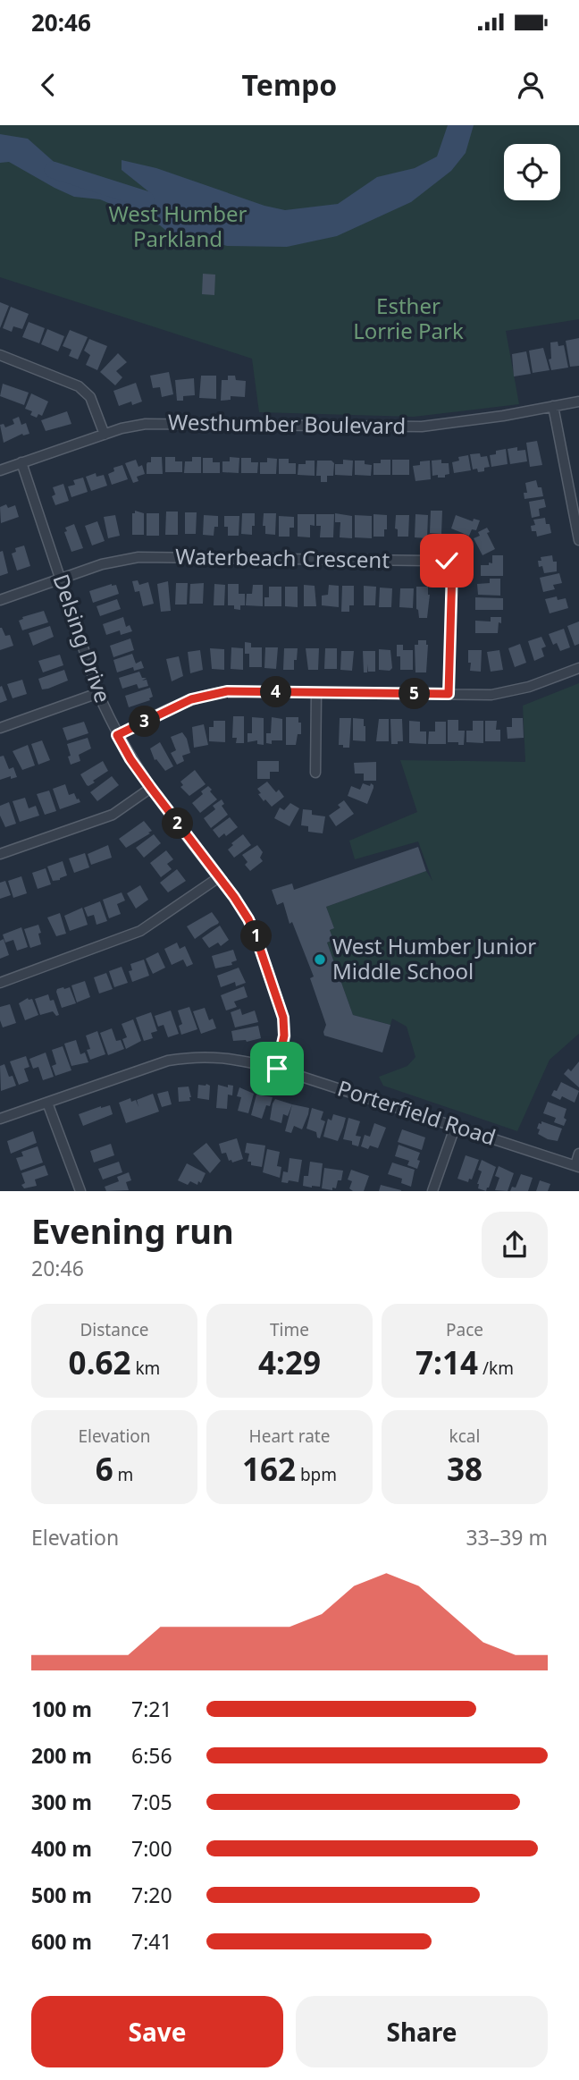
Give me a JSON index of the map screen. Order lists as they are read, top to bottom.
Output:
{
  "streets": {
    "street": [
      "Westhumber Boulevard",
      "Waterbeach Crescent",
      "Delsing Drive",
      "Porterfield Road"
    ]
  },
  "crossings": [
    ["Westhumber Boulevard", "Delsing Drive"],
    ["Waterbeach Crescent", "Delsing Drive"],
    ["Delsing Drive", "Porterfield Road"]
  ],
  "parks": ["West Humber Parkland", "Esther Lorrie Park"],
  "places": ["West Humber Junior Middle School"],
  "page": {
    "status": "20:46",
    "header": "Tempo",
    "pins": [
      "4",
      "5",
      "3",
      "2",
      "1"
    ],
    "heading": ["Evening run", "20:46"],
    "stats": [
      ["Distance", "0.62 km"],
      ["Time", "4:29"],
      ["Pace", "7:14 /km"],
      ["Elevation", "6 m"],
      ["Heart rate", "162 bpm"],
      ["kcal", "38"]
    ],
    "chart": ["Elevation", "33–39 m"],
    "list": [
      {
        "name": "100 m",
        "note": "7:21"
      },
      {
        "name": "200 m",
        "note": "6:56"
      },
      {
        "name": "300 m",
        "note": "7:05"
      },
      {
        "name": "400 m",
        "note": "7:00"
      },
      {
        "name": "500 m",
        "note": "7:20"
      },
      {
        "name": "600 m",
        "note": "7:41"
      }
    ],
    "buttons": ["Save", "Share"]
  }
}
